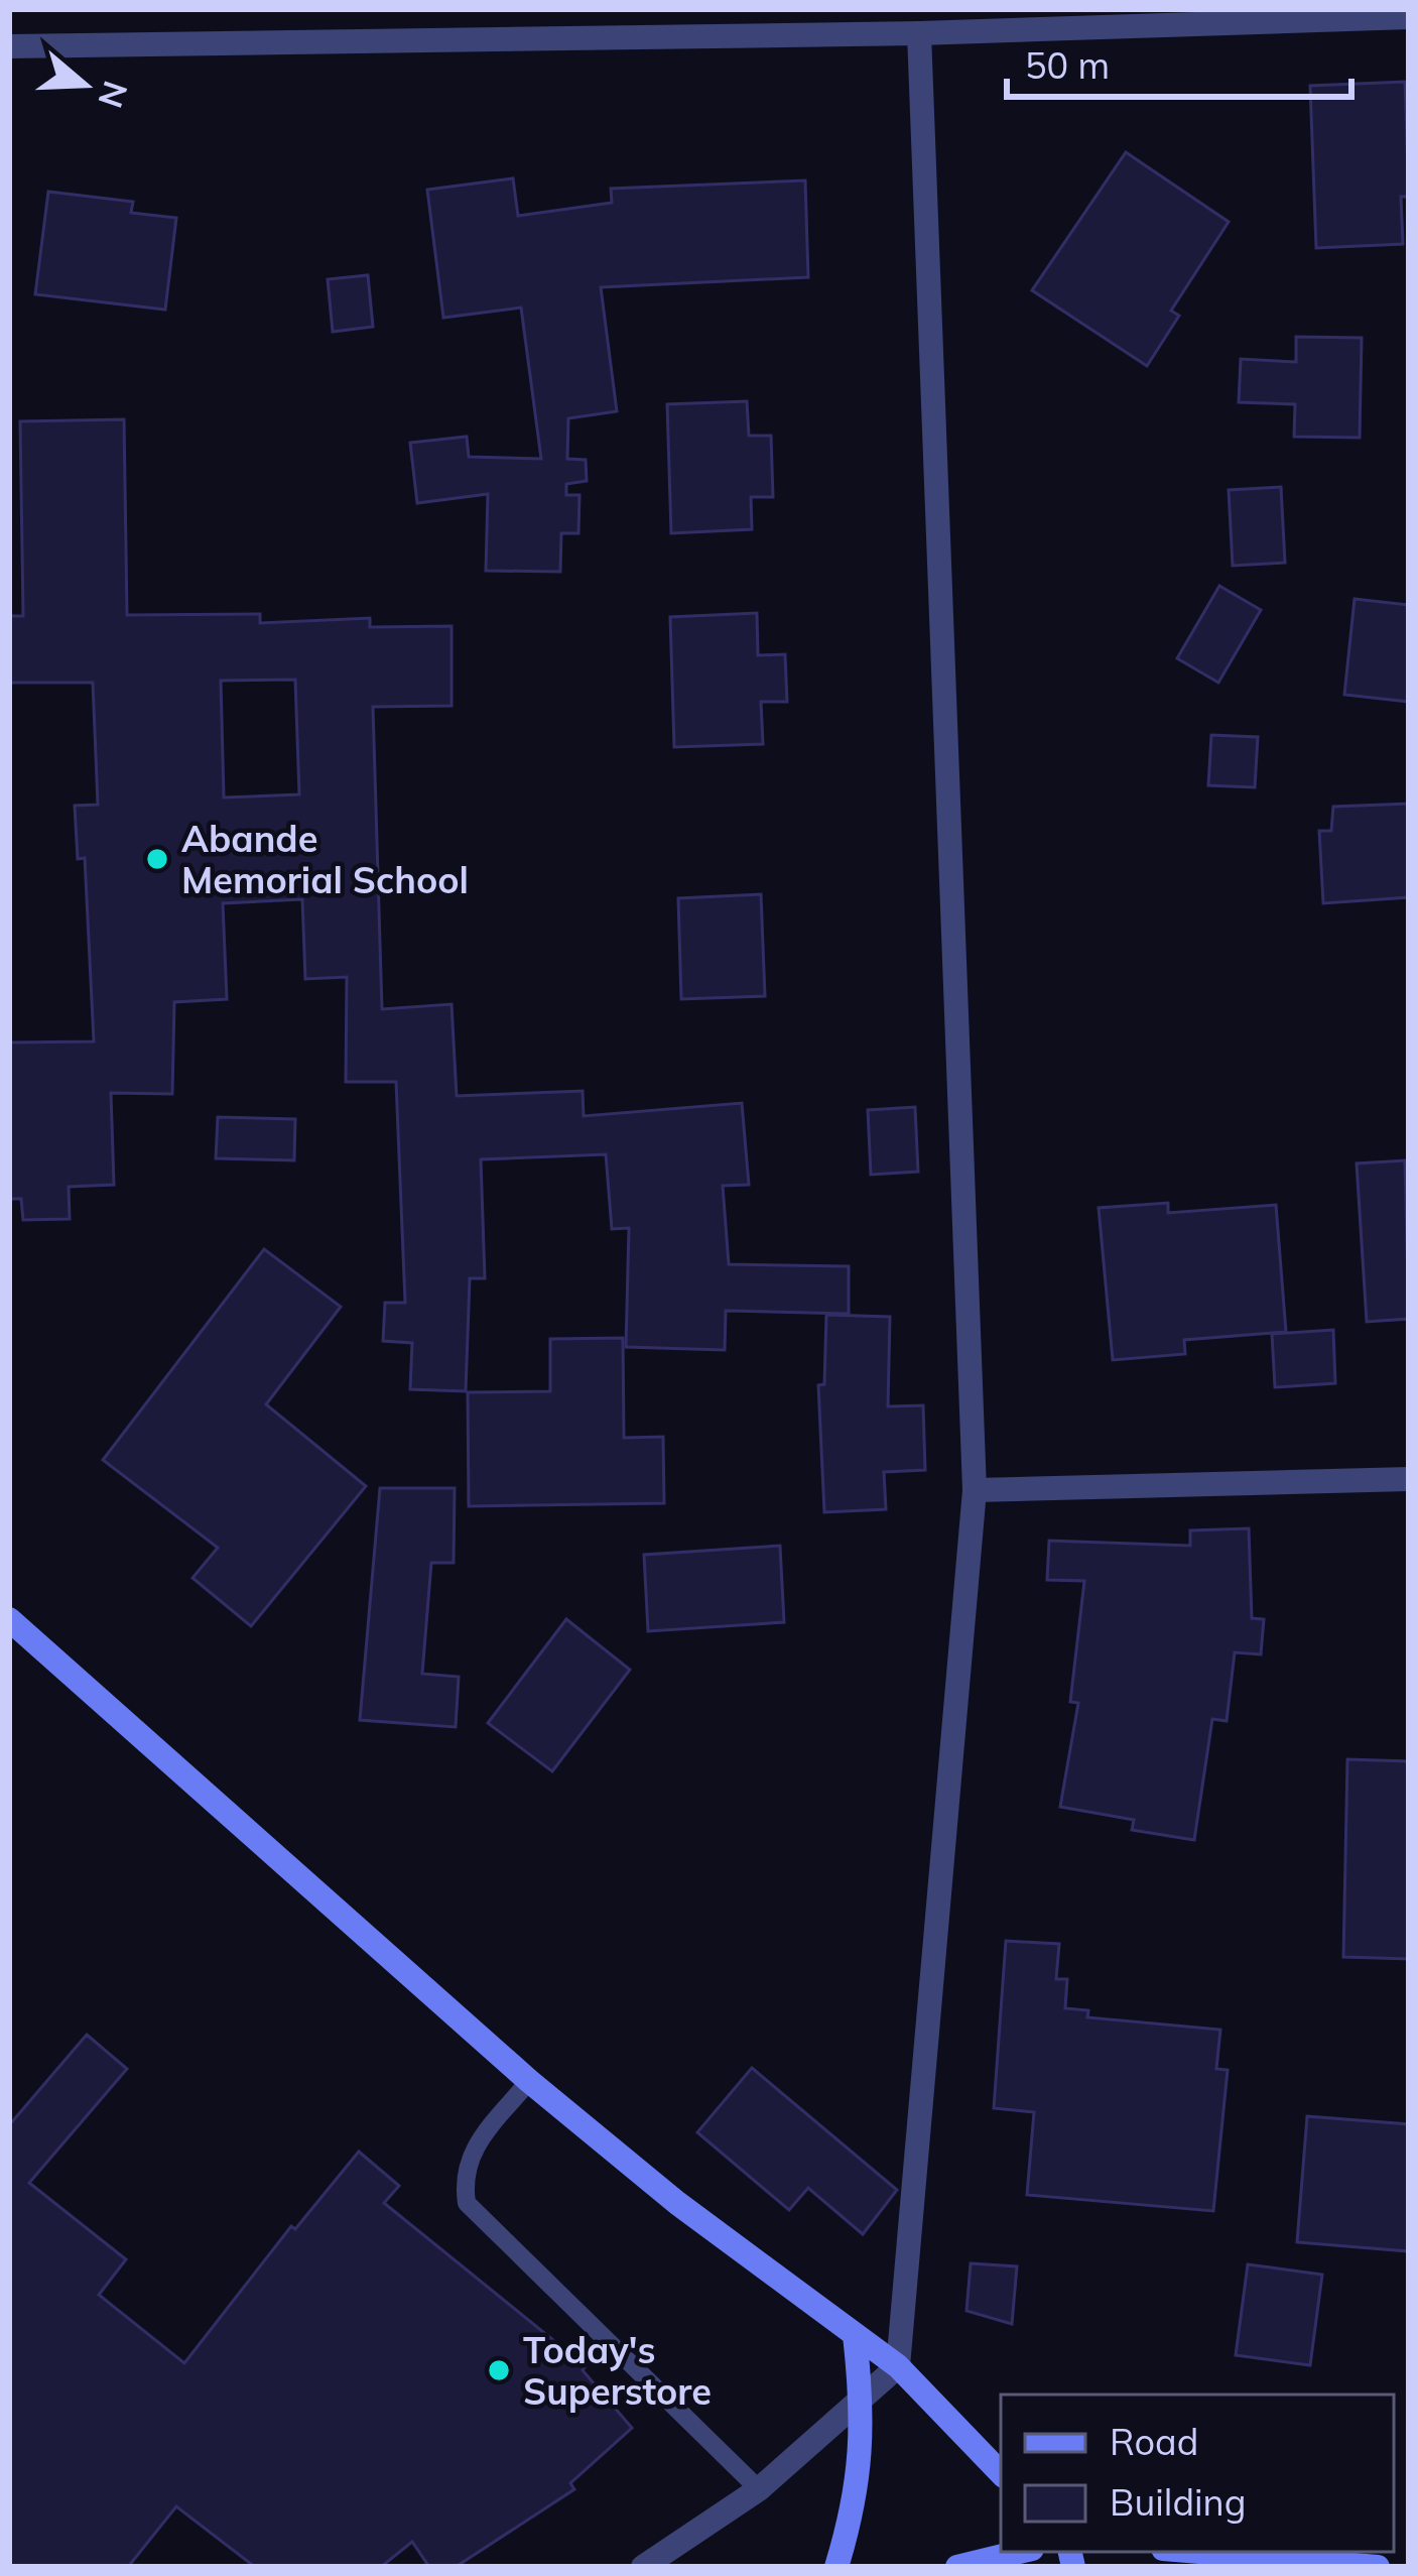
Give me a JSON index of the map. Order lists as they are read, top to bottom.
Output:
{
  "places": ["Abande Memorial School", "Today's Superstore"],
  "legend": ["Road", "Building"],
  "scale_bar": "50 m",
  "north": "right"
}
